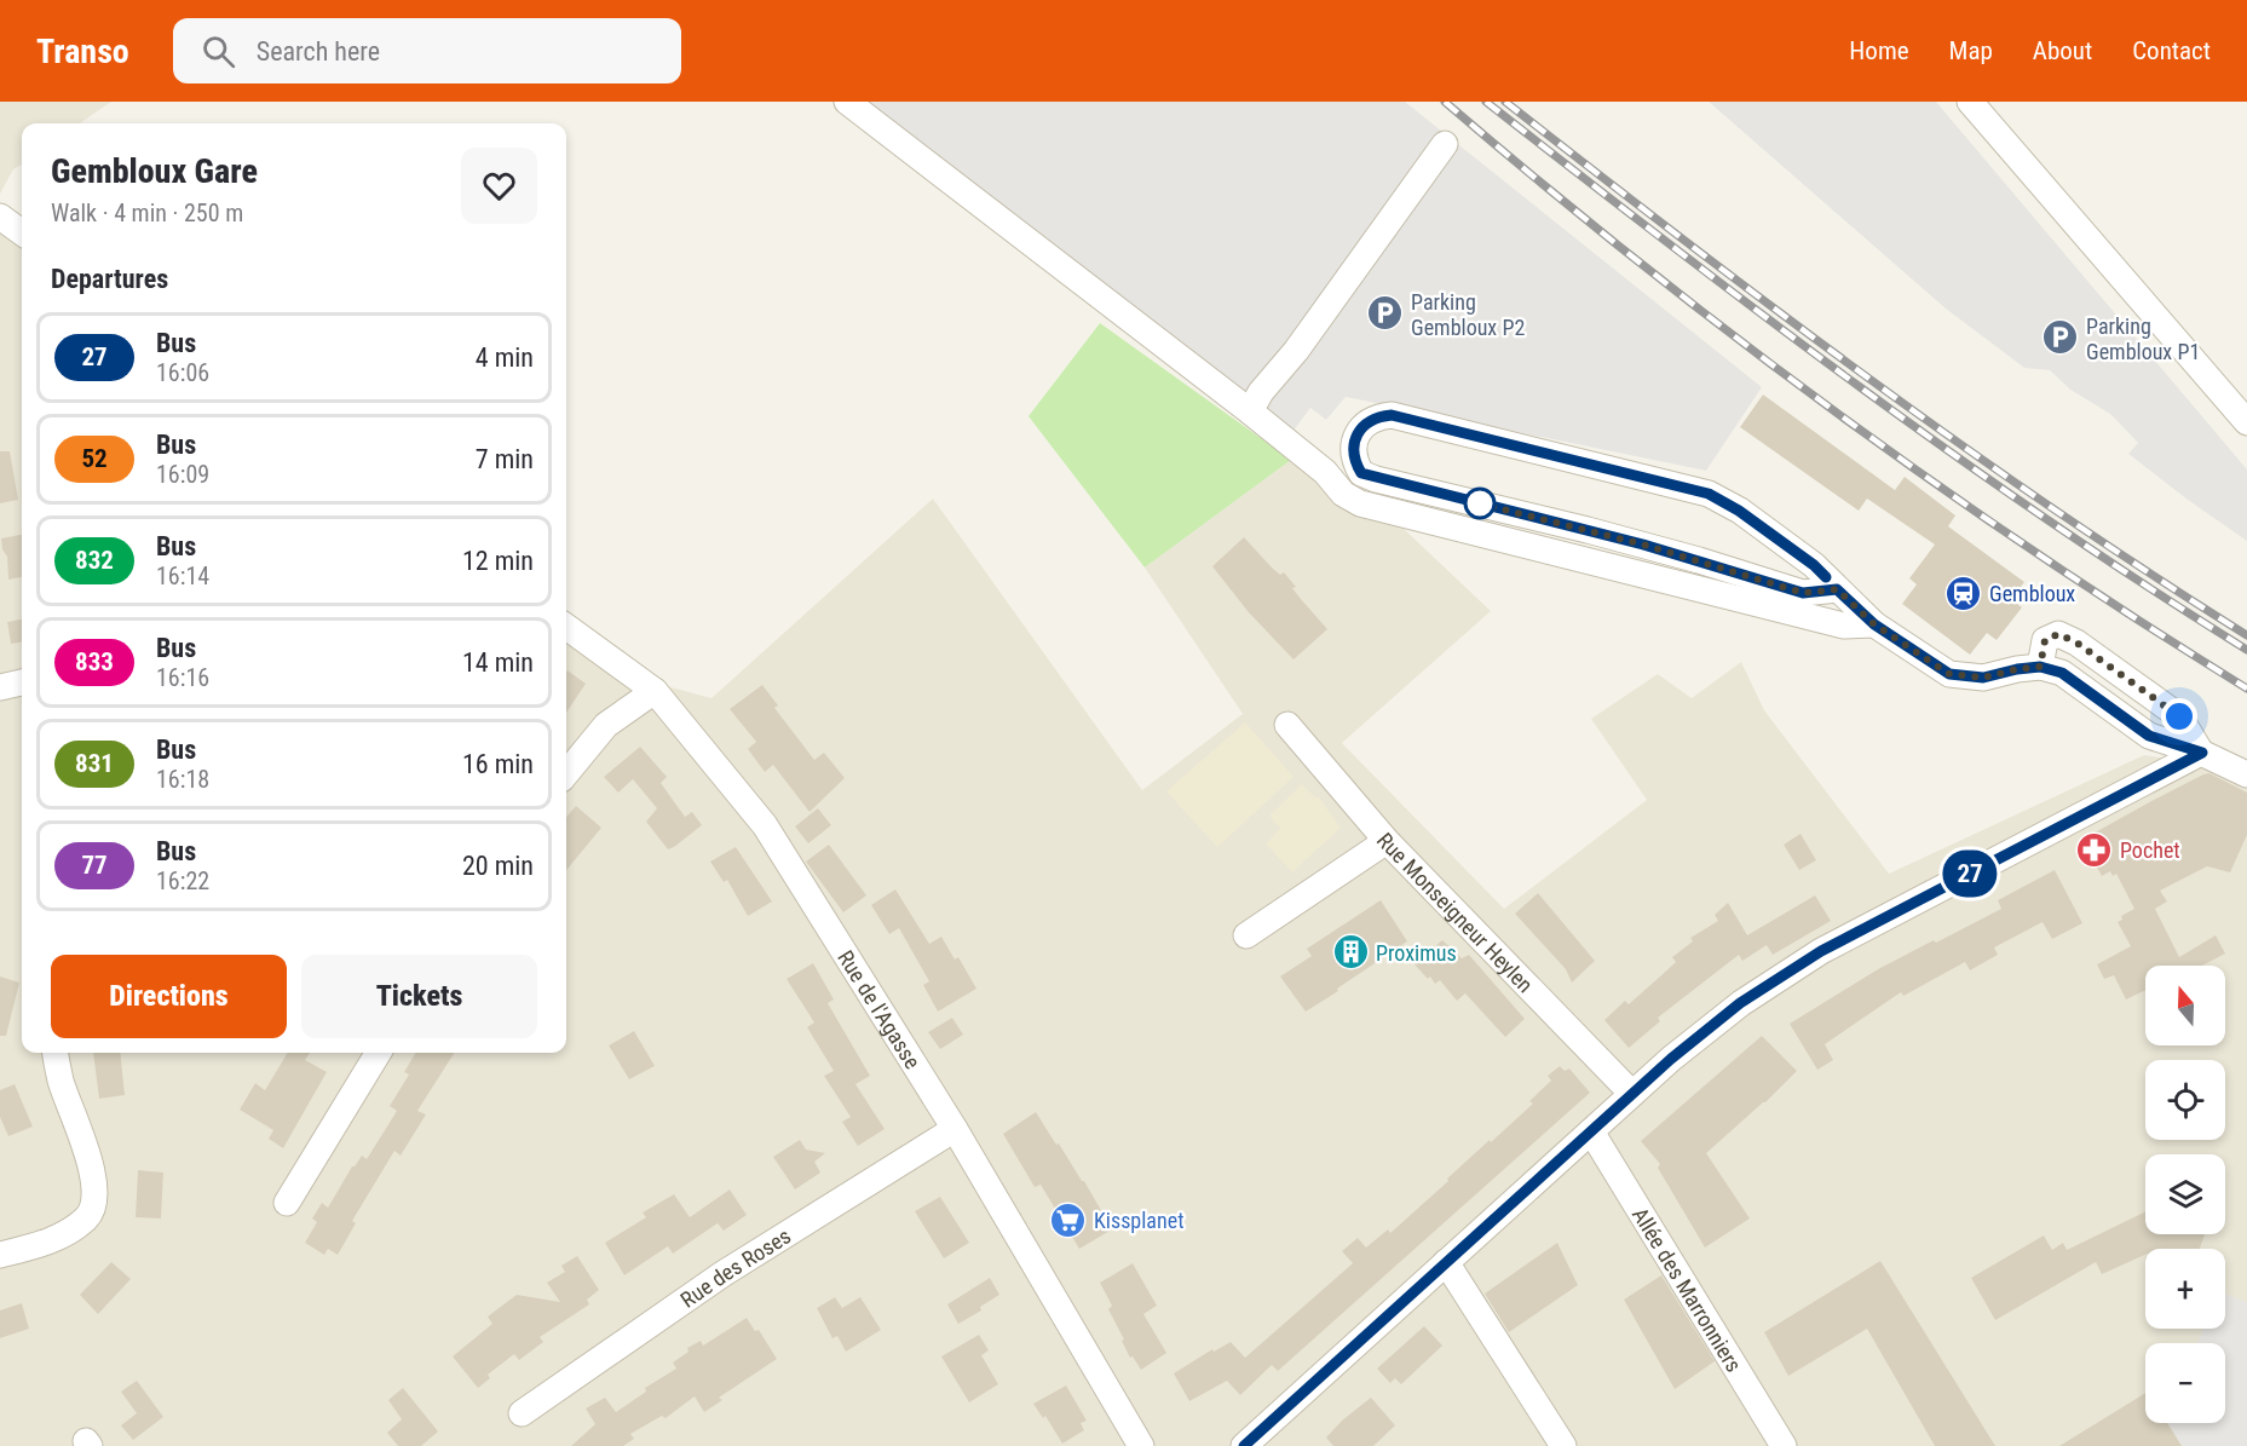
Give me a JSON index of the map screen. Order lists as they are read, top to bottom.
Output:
{
  "streets": {
    "street": [
      "Rue Monseigneur Heylen",
      "Rue de l'Agasse",
      "Rue des Roses",
      "Allée des Marronniers"
    ]
  },
  "crossings": [
    ["Rue de l'Agasse", "Rue des Roses"]
  ],
  "places": {
    "parking": ["Parking Gembloux P2", "Parking Gembloux P1"],
    "station": ["Gembloux"],
    "pharmacy": ["Pochet"],
    "building": ["Proximus"],
    "supermarket": ["Kissplanet"]
  },
  "lines": ["bus line 27"],
  "north": "top",
  "page": {
    "header": "Transo",
    "search": "Search here",
    "nav": [
      "Home",
      "Map",
      "About",
      "Contact"
    ],
    "on_map": "27",
    "heading": [
      ["Gembloux Gare", "Walk · 4 min · 250 m"],
      "Departures"
    ],
    "list": [
      {
        "mark": "27",
        "name": "Bus",
        "note": "16:06",
        "value": "4 min"
      },
      {
        "mark": "52",
        "name": "Bus",
        "note": "16:09",
        "value": "7 min"
      },
      {
        "mark": "832",
        "name": "Bus",
        "note": "16:14",
        "value": "12 min"
      },
      {
        "mark": "833",
        "name": "Bus",
        "note": "16:16",
        "value": "14 min"
      },
      {
        "mark": "831",
        "name": "Bus",
        "note": "16:18",
        "value": "16 min"
      },
      {
        "mark": "77",
        "name": "Bus",
        "note": "16:22",
        "value": "20 min"
      }
    ],
    "buttons": ["Directions", "Tickets"],
    "map_buttons": ["+", "−"]
  }
}
